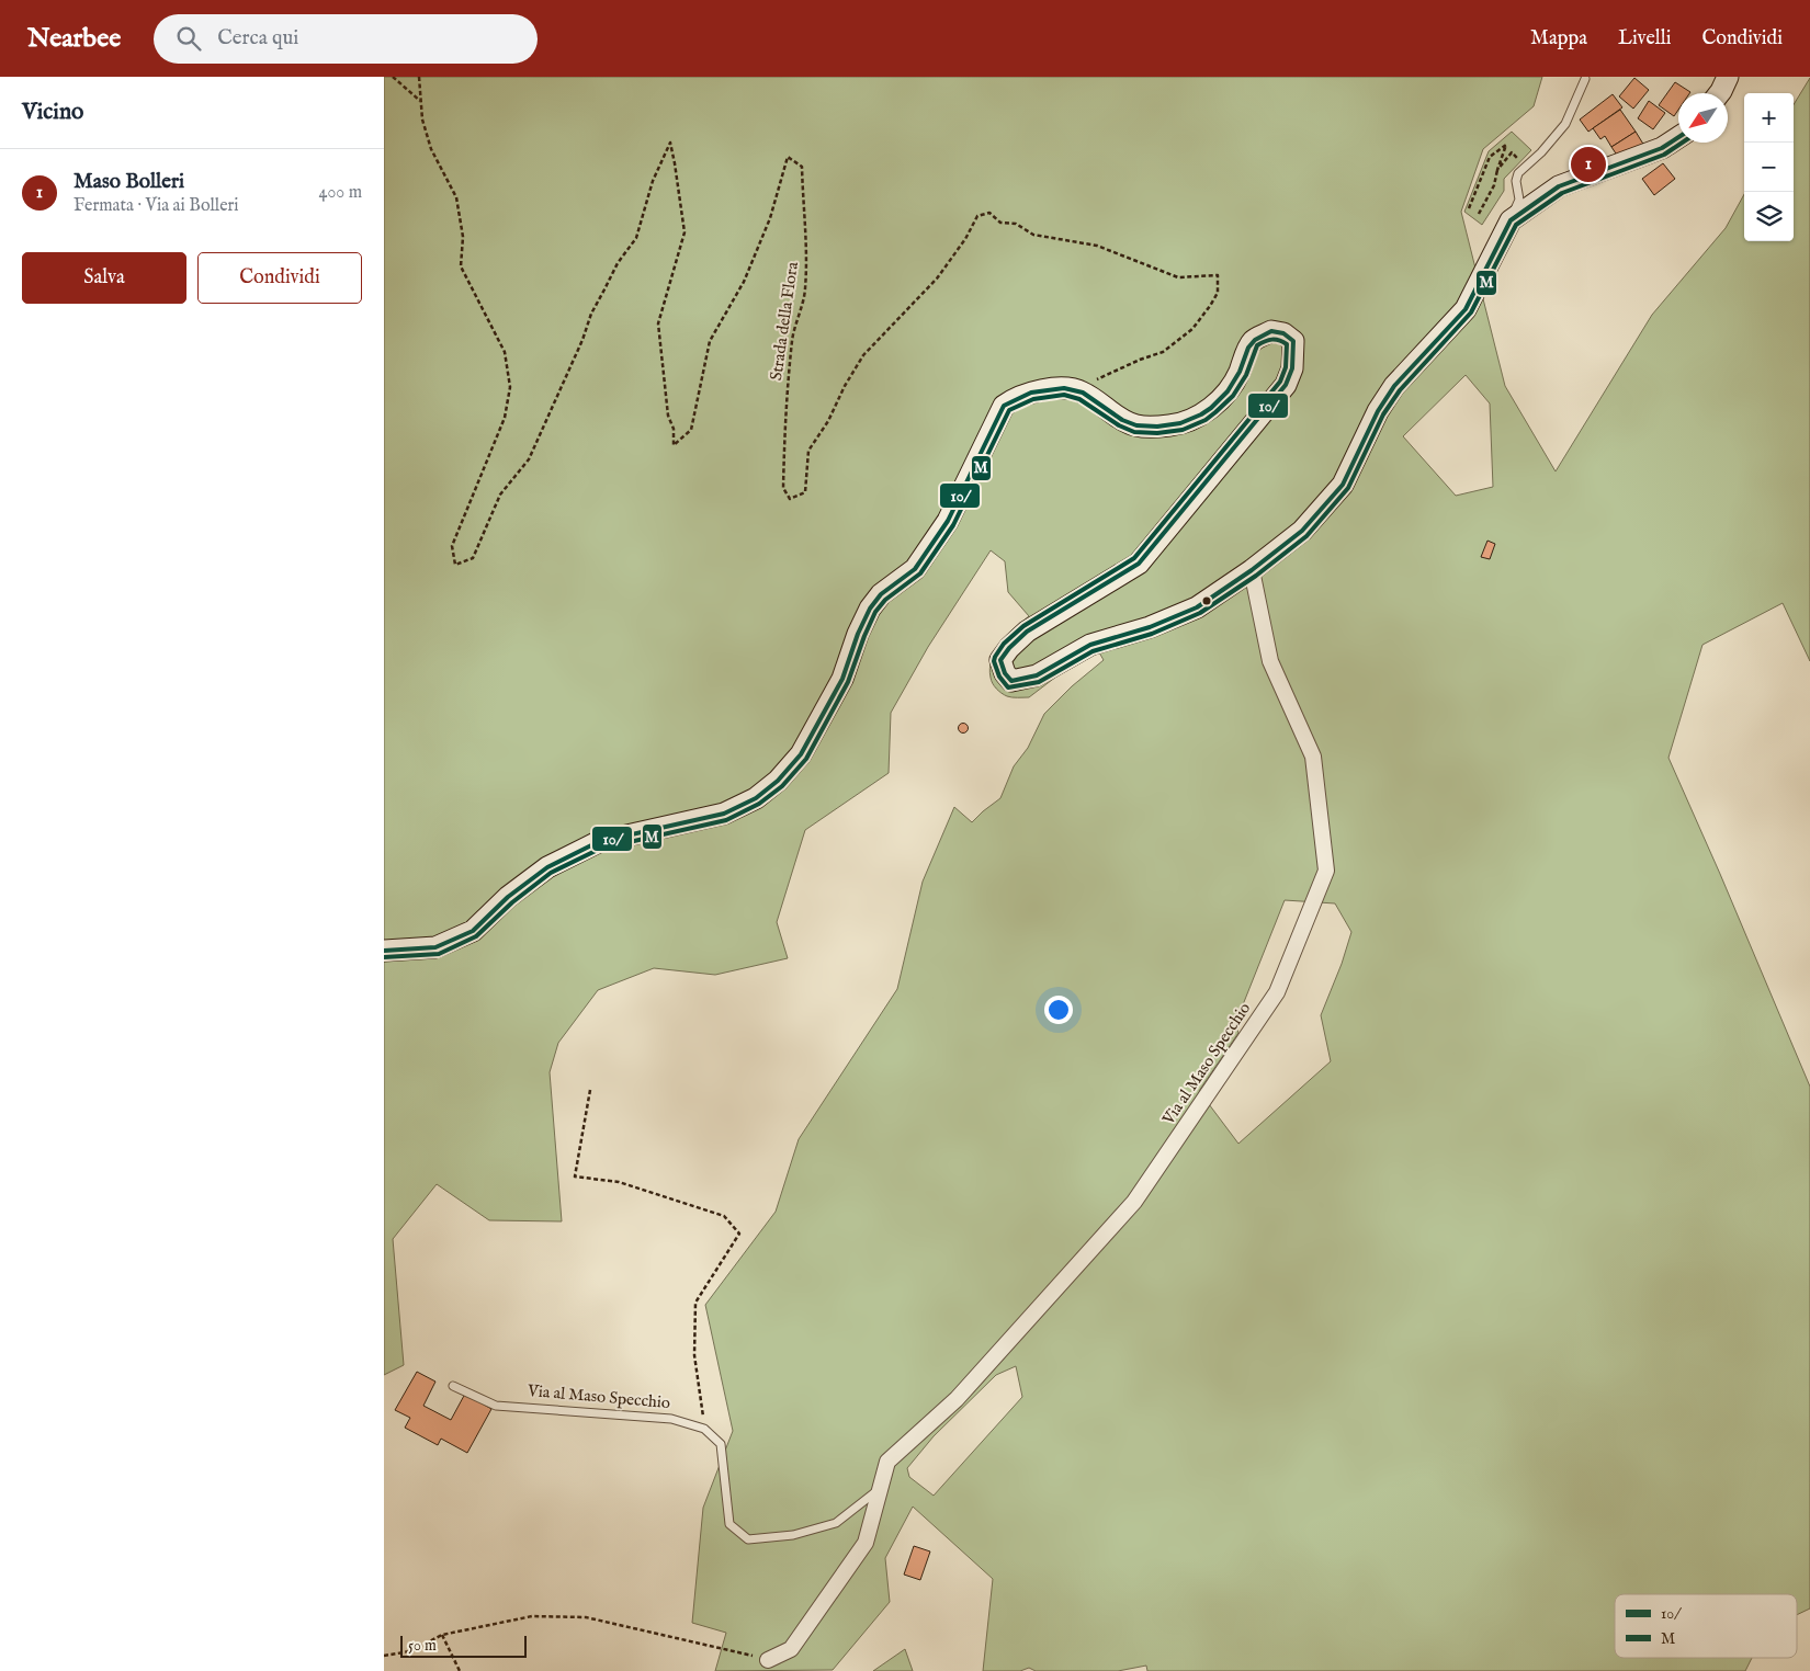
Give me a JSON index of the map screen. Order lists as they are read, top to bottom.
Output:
{
  "streets": {
    "street": ["Via al Maso Specchio"],
    "path": ["Strada della Flora"]
  },
  "lines": ["transit line 10/", "transit line M"],
  "legend": ["10/", "M"],
  "scale_bar": "50 m",
  "north": "bottom left",
  "page": {
    "header": "Nearbee",
    "search": "Cerca qui",
    "nav": ["Mappa", "Livelli", "Condividi"],
    "heading": "Vicino",
    "map_buttons": ["+", "−"],
    "pins": "1",
    "list": [
      {
        "mark": "1",
        "name": "Maso Bolleri",
        "note": "Fermata · Via ai Bolleri",
        "value": "400 m"
      }
    ],
    "buttons": ["Salva", "Condividi"],
    "scale": "50 m"
  }
}
